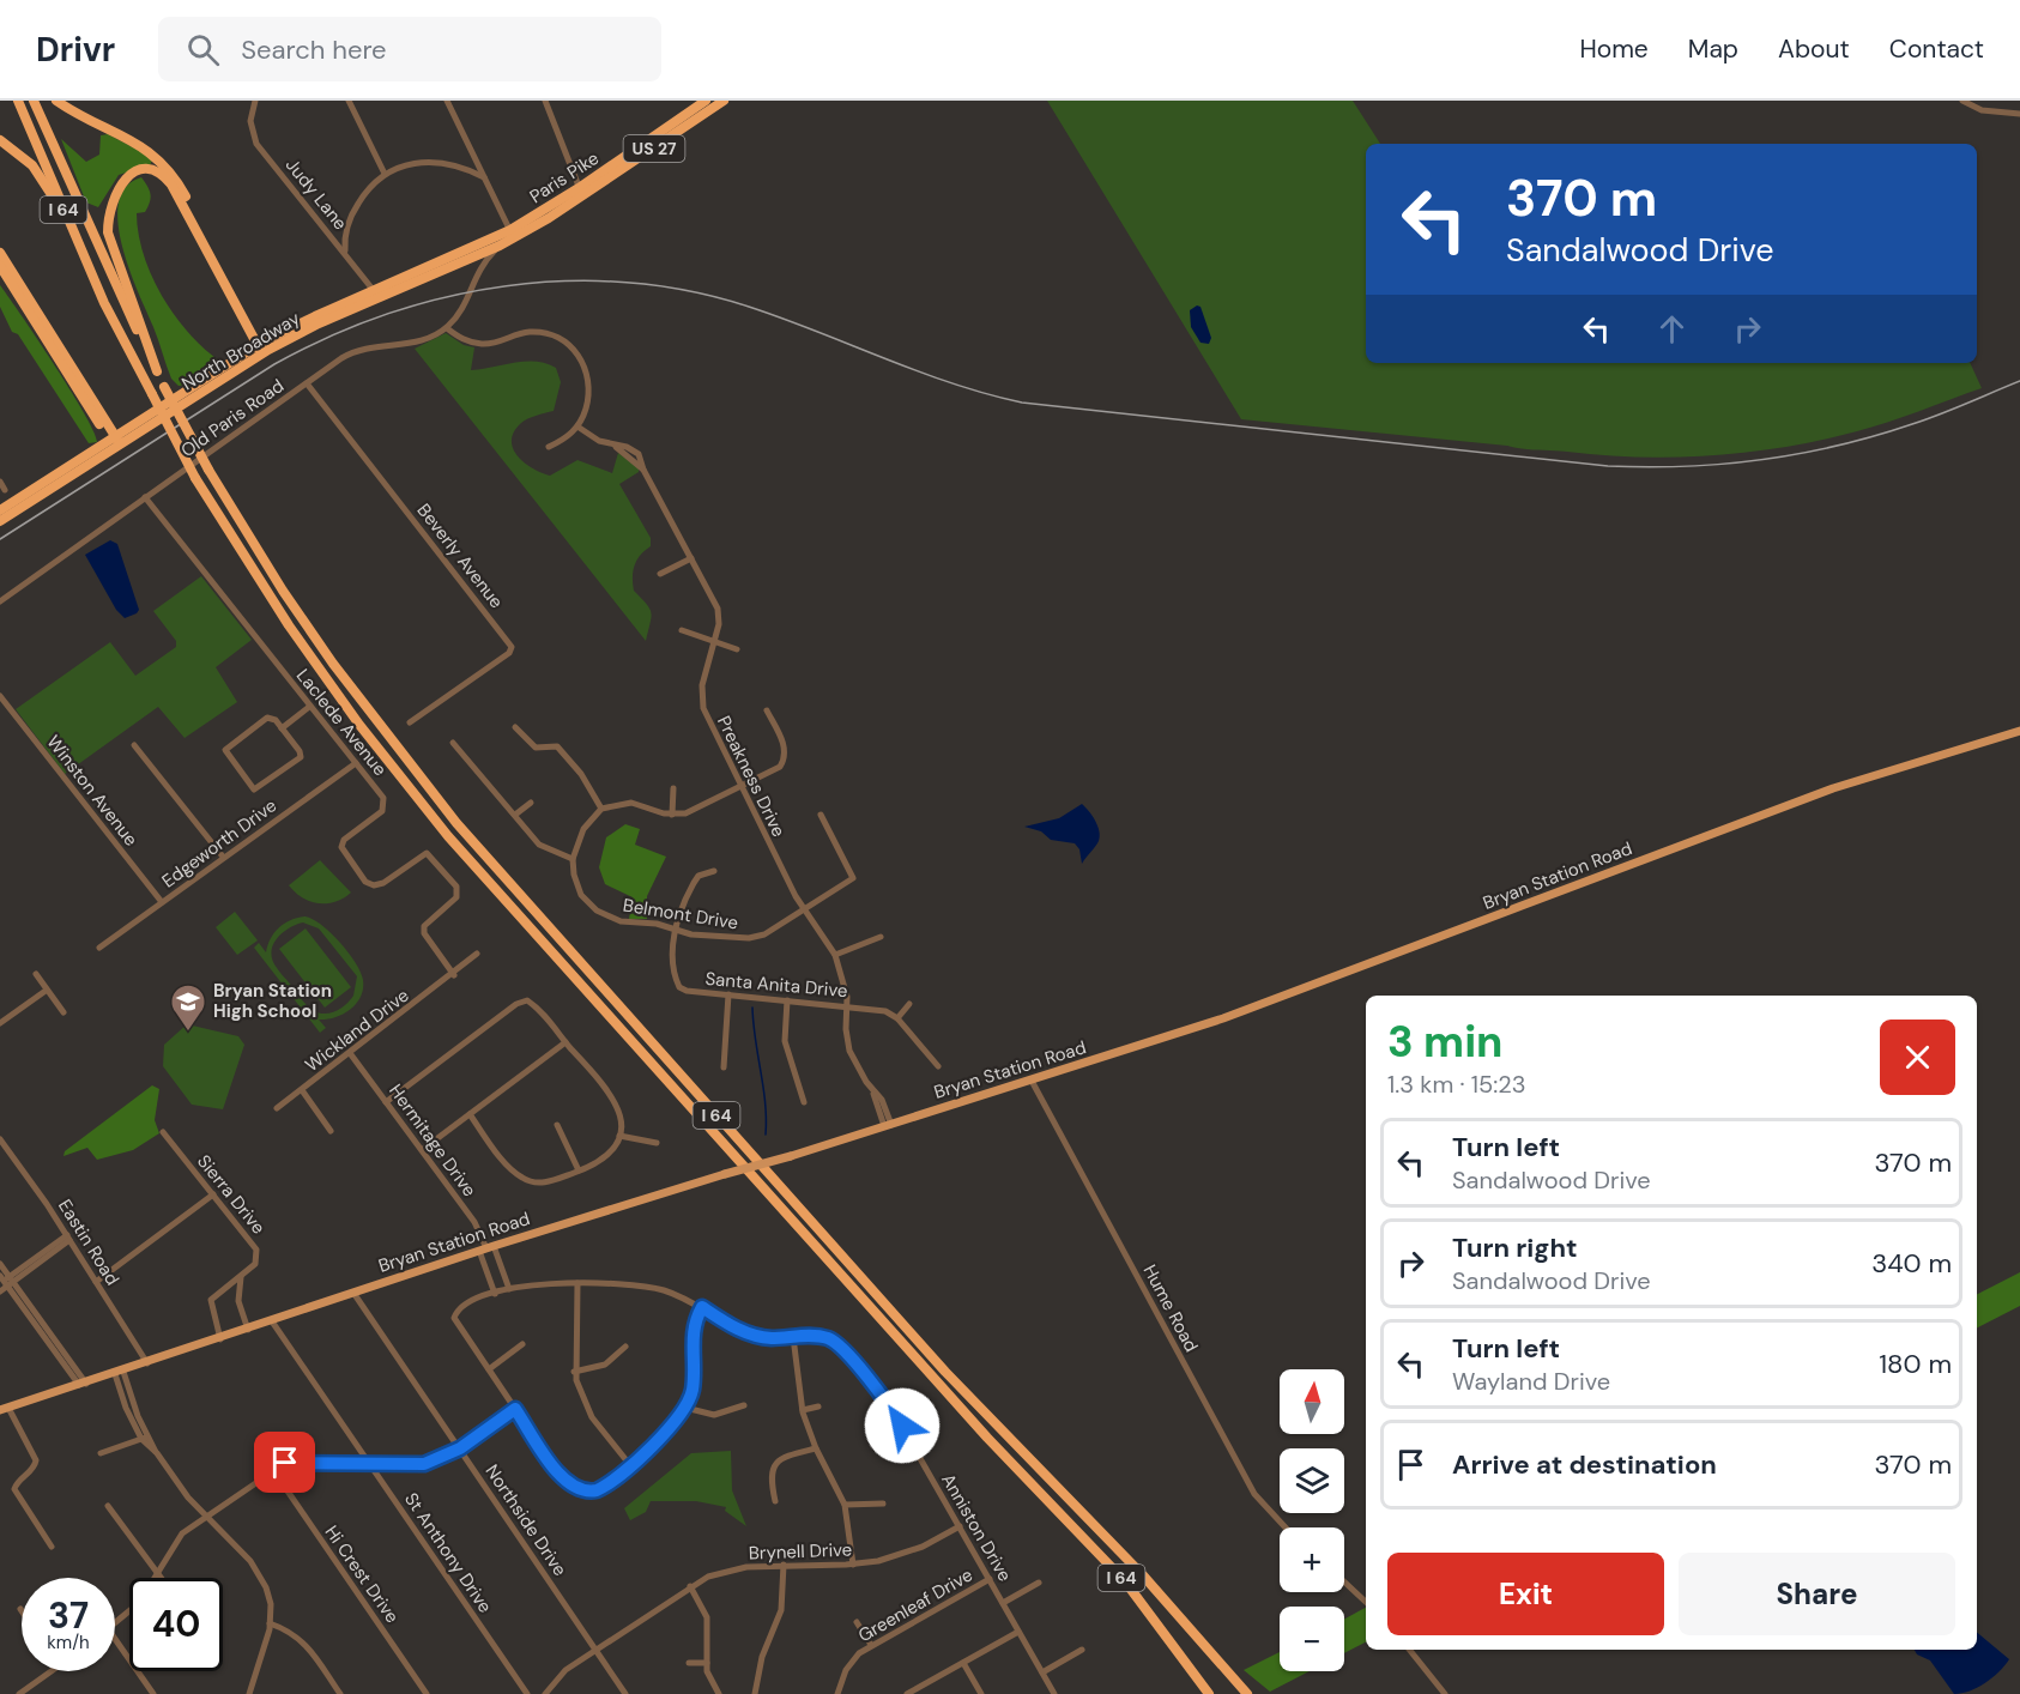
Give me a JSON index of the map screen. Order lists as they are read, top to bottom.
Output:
{
  "streets": {
    "highway": [
      "US 27",
      "Paris Pike",
      "I 64",
      "North Broadway"
    ],
    "main road": ["Bryan Station Road"],
    "street": [
      "Judy Lane",
      "Old Paris Road",
      "Beverly Avenue",
      "Laclede Avenue",
      "Preakness Drive",
      "Winston Avenue",
      "Edgeworth Drive",
      "Belmont Drive",
      "Santa Anita Drive",
      "Wickland Drive",
      "Hermitage Drive",
      "Sierra Drive",
      "Eastin Road",
      "Hume Road",
      "Northside Drive",
      "Anniston Drive",
      "Brynell Drive",
      "St Anthony Drive",
      "Hi Crest Drive",
      "Greenleaf Drive"
    ]
  },
  "crossings": [
    ["Paris Pike", "North Broadway"],
    ["Judy Lane", "North Broadway"],
    ["Old Paris Road", "Beverly Avenue"],
    ["Old Paris Road", "Laclede Avenue"],
    ["Laclede Avenue", "Edgeworth Drive"],
    ["Laclede Avenue", "Wickland Drive"],
    ["Preakness Drive", "Bryan Station Road"],
    ["Preakness Drive", "Belmont Drive"],
    ["Preakness Drive", "Santa Anita Drive"],
    ["Winston Avenue", "Edgeworth Drive"],
    ["Bryan Station Road", "Hermitage Drive"],
    ["Bryan Station Road", "Sierra Drive"],
    ["Bryan Station Road", "Eastin Road"],
    ["Bryan Station Road", "Hume Road"],
    ["Bryan Station Road", "Northside Drive"],
    ["Bryan Station Road", "St Anthony Drive"],
    ["Belmont Drive", "Santa Anita Drive"],
    ["Wickland Drive", "Hermitage Drive"],
    ["Northside Drive", "Brynell Drive"],
    ["Anniston Drive", "Brynell Drive"],
    ["Anniston Drive", "Greenleaf Drive"]
  ],
  "places": {
    "school or university": ["Bryan Station High School"]
  },
  "north": "top",
  "page": {
    "header": "Drivr",
    "search": "Search here",
    "nav": [
      "Home",
      "Map",
      "About",
      "Contact"
    ],
    "turn": ["370 m", "Sandalwood Drive"],
    "heading": ["3 min", "1.3 km · 15:23"],
    "list": [
      {
        "name": "Turn left",
        "note": "Sandalwood Drive",
        "value": "370 m"
      },
      {
        "name": "Turn right",
        "note": "Sandalwood Drive",
        "value": "340 m"
      },
      {
        "name": "Turn left",
        "note": "Wayland Drive",
        "value": "180 m"
      },
      {
        "name": "Arrive at destination",
        "value": "370 m"
      }
    ],
    "map_buttons": ["+", "−"],
    "buttons": ["Exit", "Share"],
    "speed": "37 km/h",
    "limit": "40"
  }
}
